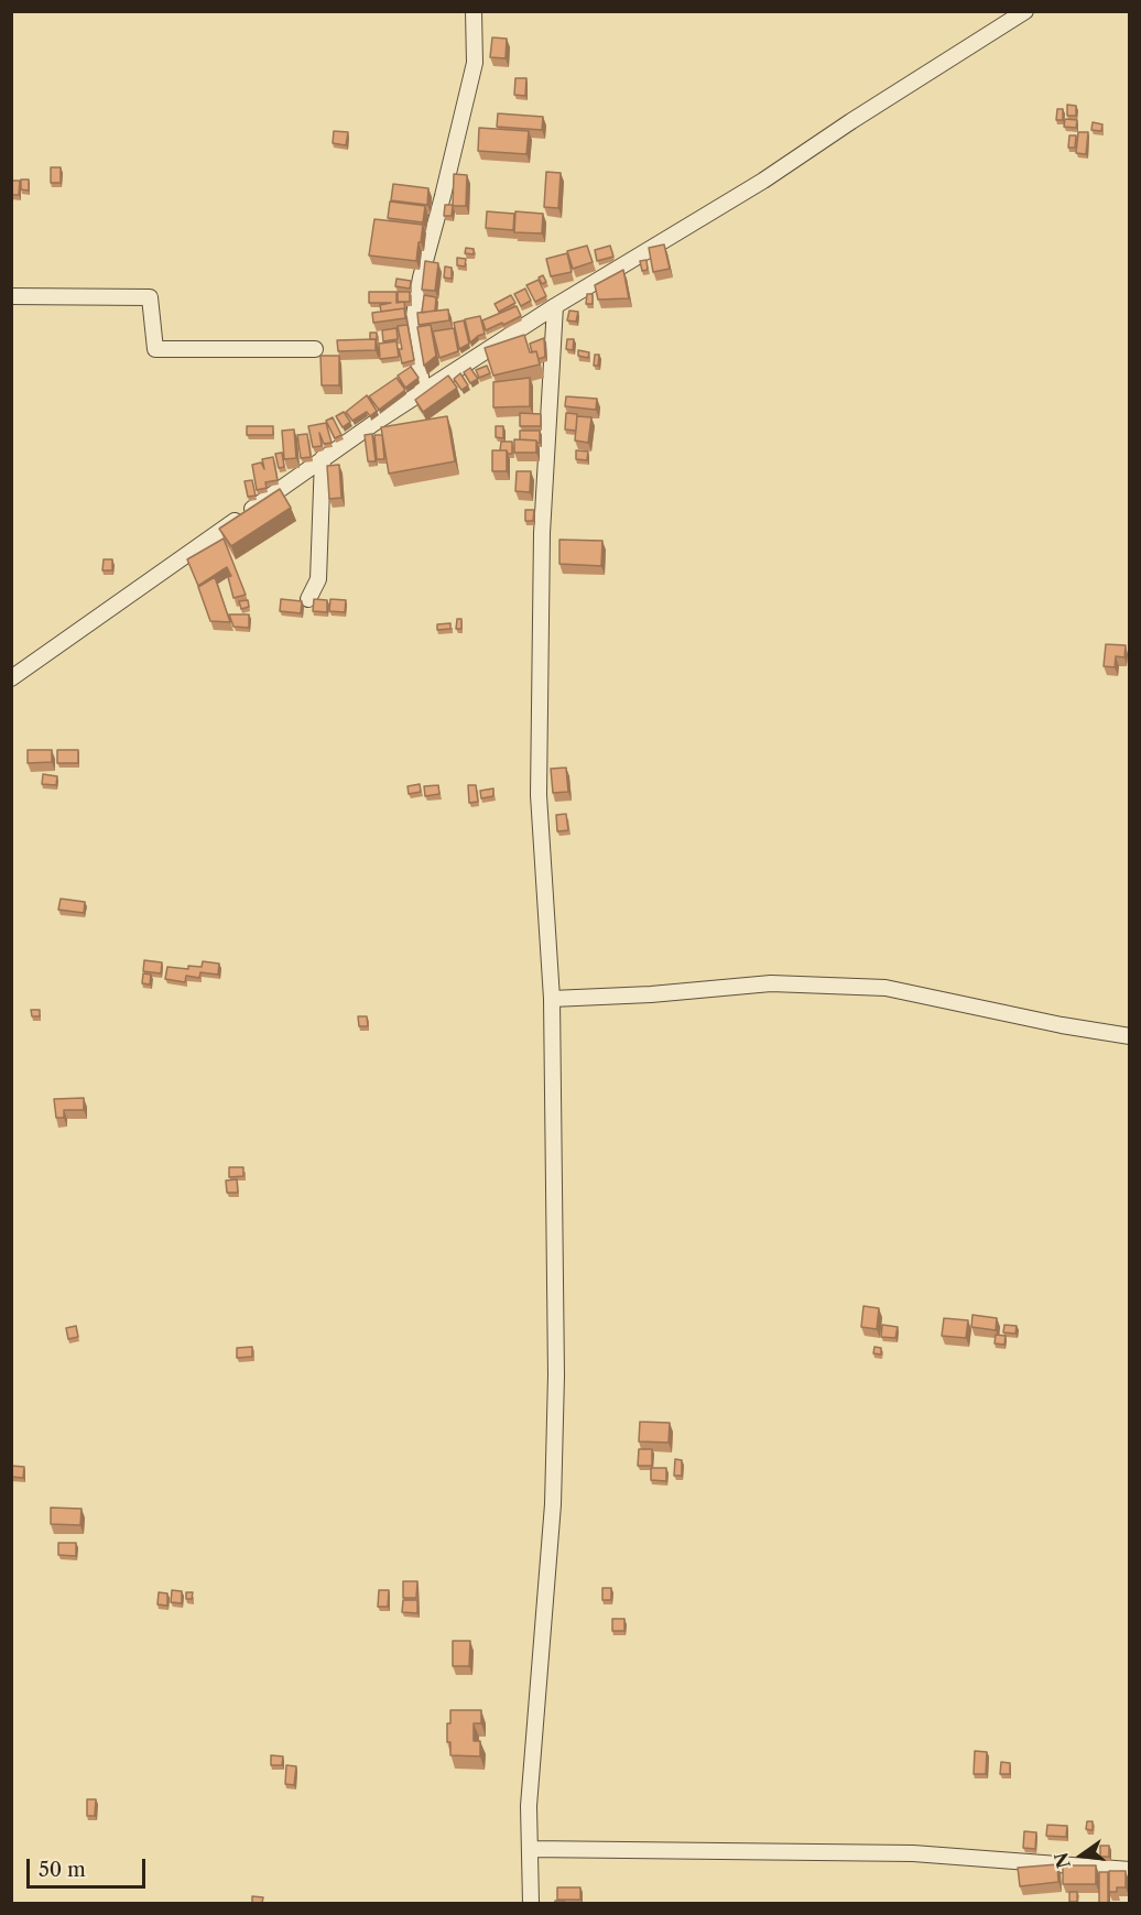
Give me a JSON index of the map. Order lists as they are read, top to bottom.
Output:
{
  "scale_bar": "50 m",
  "north": "left"
}
